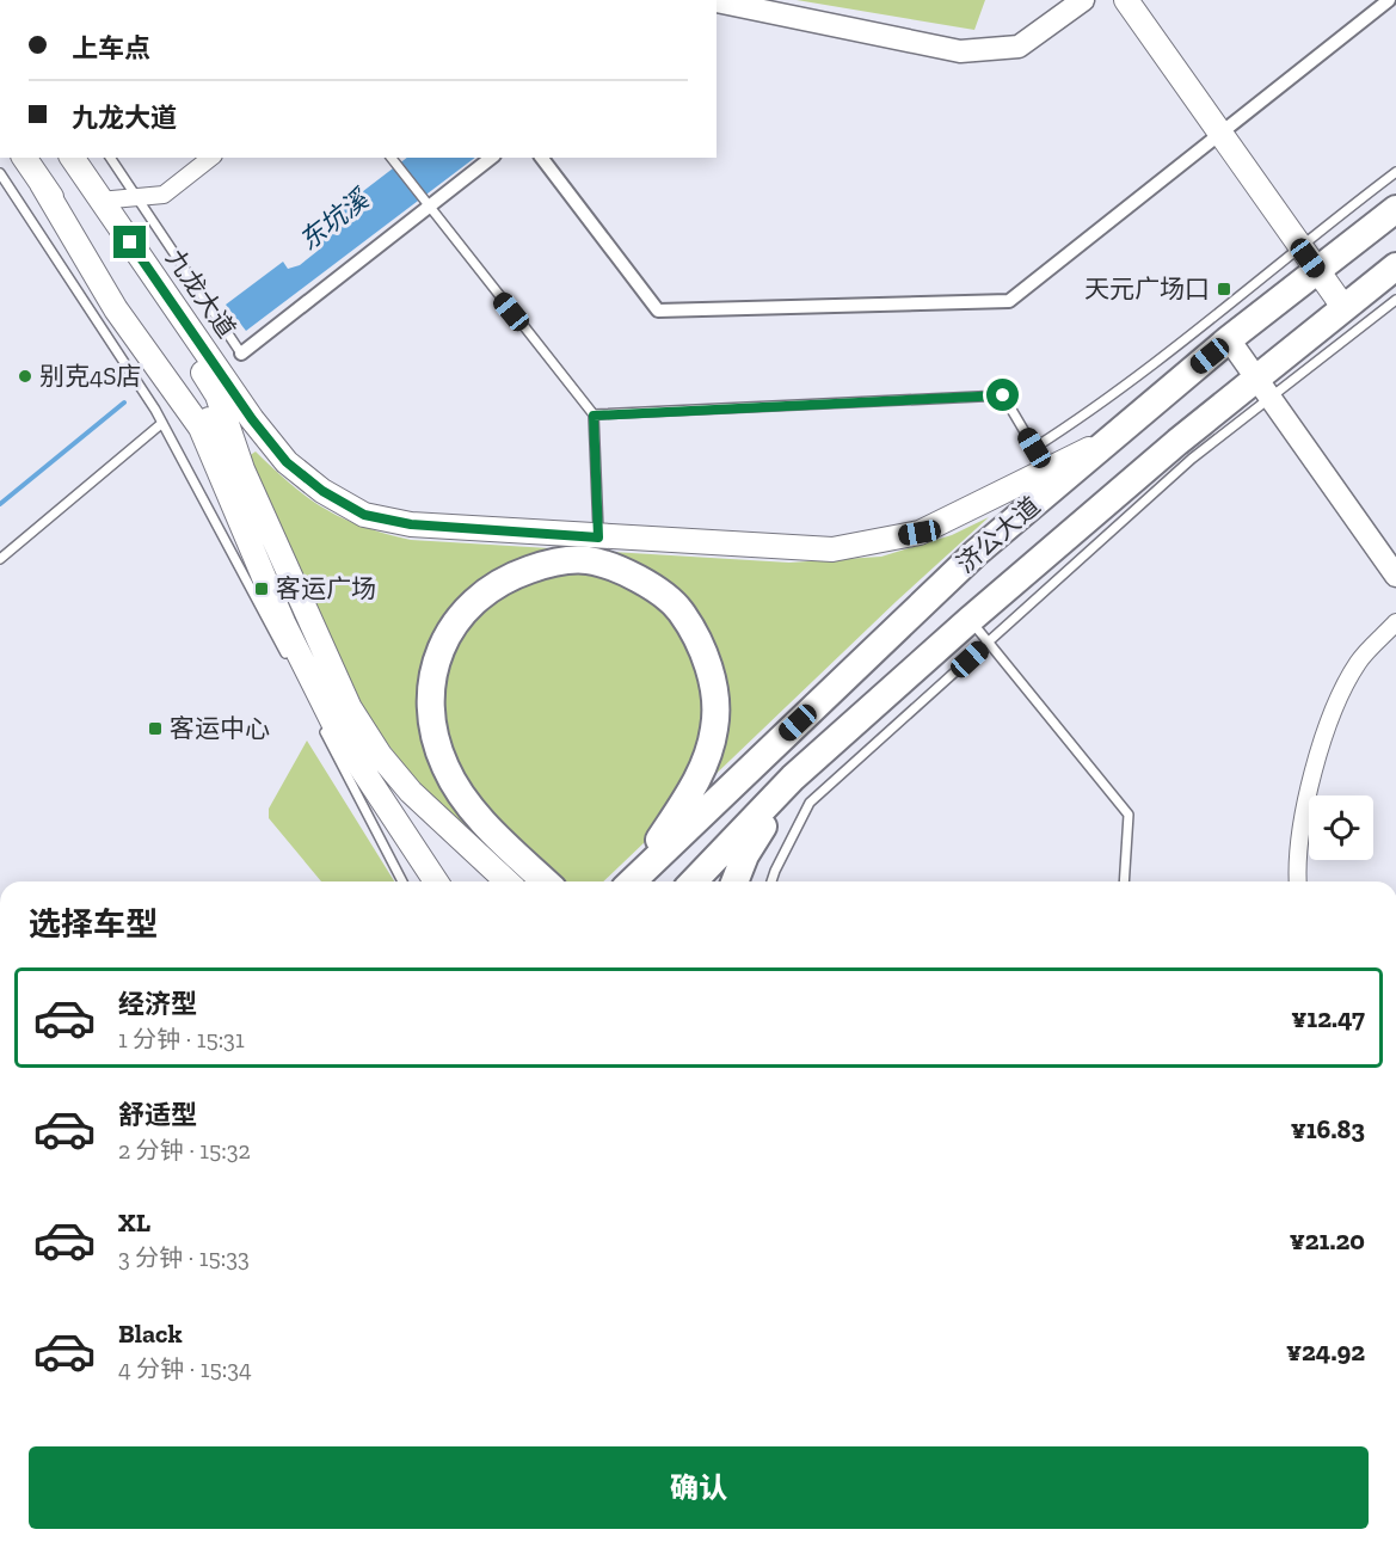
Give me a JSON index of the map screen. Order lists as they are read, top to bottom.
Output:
{
  "streets": {
    "main road": ["九龙大道", "济公大道"]
  },
  "crossings": [
    ["九龙大道", "济公大道"]
  ],
  "water": ["东坑溪"],
  "places": {
    "transit": ["天元广场口", "客运广场", "客运中心"],
    "other": ["别克4S店"]
  },
  "page": {
    "banner": ["上车点", "九龙大道"],
    "heading": "选择车型",
    "list": [
      {
        "name": "经济型",
        "note": "1 分钟 · 15:31",
        "value": "¥12.47"
      },
      {
        "name": "舒适型",
        "note": "2 分钟 · 15:32",
        "value": "¥16.83"
      },
      {
        "name": "XL",
        "note": "3 分钟 · 15:33",
        "value": "¥21.20"
      },
      {
        "name": "Black",
        "note": "4 分钟 · 15:34",
        "value": "¥24.92"
      }
    ],
    "buttons": "确认"
  }
}
